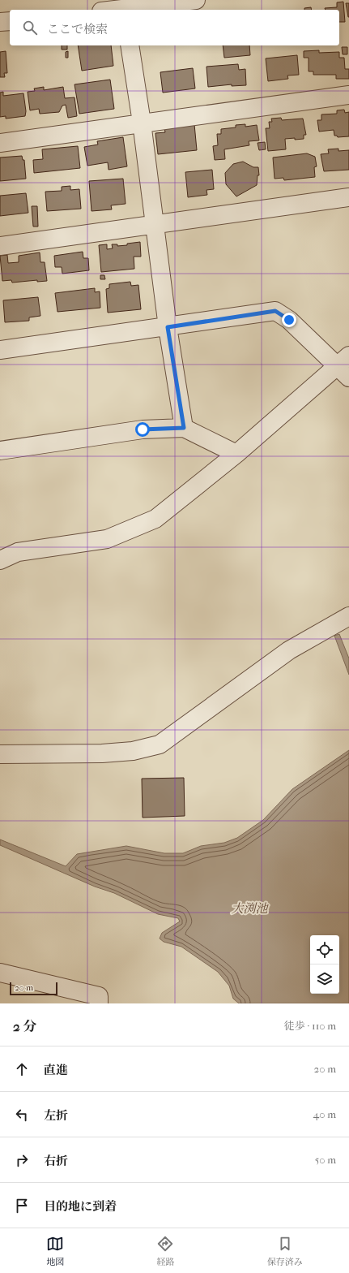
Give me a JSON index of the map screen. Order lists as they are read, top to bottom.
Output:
{
  "water": ["大渕池"],
  "scale_bar": "20 m",
  "page": {
    "search": "ここで検索",
    "scale": "20 m",
    "heading": ["2 分", "徒歩 · 110 m"],
    "list": [
      ["直進", "20 m"],
      ["左折", "40 m"],
      ["右折", "50 m"],
      "目的地に到着"
    ],
    "nav": ["地図", "経路", "保存済み"]
  }
}
